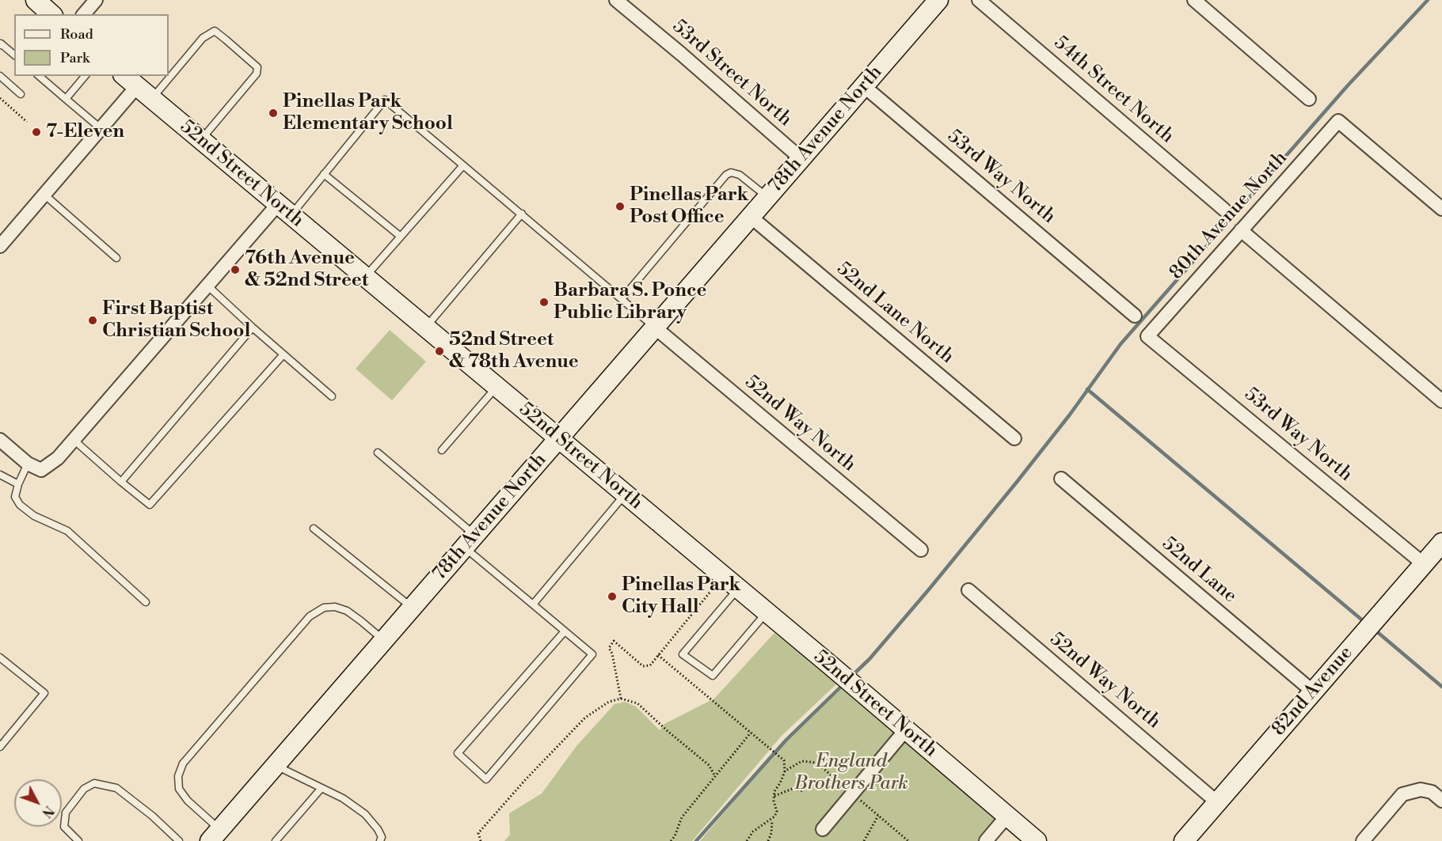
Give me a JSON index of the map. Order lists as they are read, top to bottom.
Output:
{
  "streets": {
    "street": [
      "53rd Street North",
      "54th Street North",
      "78th Avenue North",
      "52nd Street North",
      "53rd Way North",
      "80th Avenue North",
      "52nd Lane North",
      "52nd Way North",
      "52nd Lane",
      "82nd Avenue"
    ]
  },
  "crossings": [
    ["53rd Street North", "78th Avenue North"],
    ["78th Avenue North", "52nd Street North"],
    ["78th Avenue North", "53rd Way North"],
    ["78th Avenue North", "52nd Lane North"],
    ["78th Avenue North", "52nd Way North"],
    ["53rd Way North", "80th Avenue North"],
    ["53rd Way North", "82nd Avenue"],
    ["52nd Way North", "82nd Avenue"],
    ["52nd Lane", "82nd Avenue"]
  ],
  "parks": ["England Brothers Park"],
  "places": [
    "Pinellas Park Elementary School",
    "7-Eleven",
    "Pinellas Park Post Office",
    "76th Avenue & 52nd Street",
    "Barbara S. Ponce Public Library",
    "First Baptist Christian School",
    "52nd Street & 78th Avenue",
    "Pinellas Park City Hall"
  ],
  "legend": ["Road", "Park"],
  "north": "bottom right"
}
